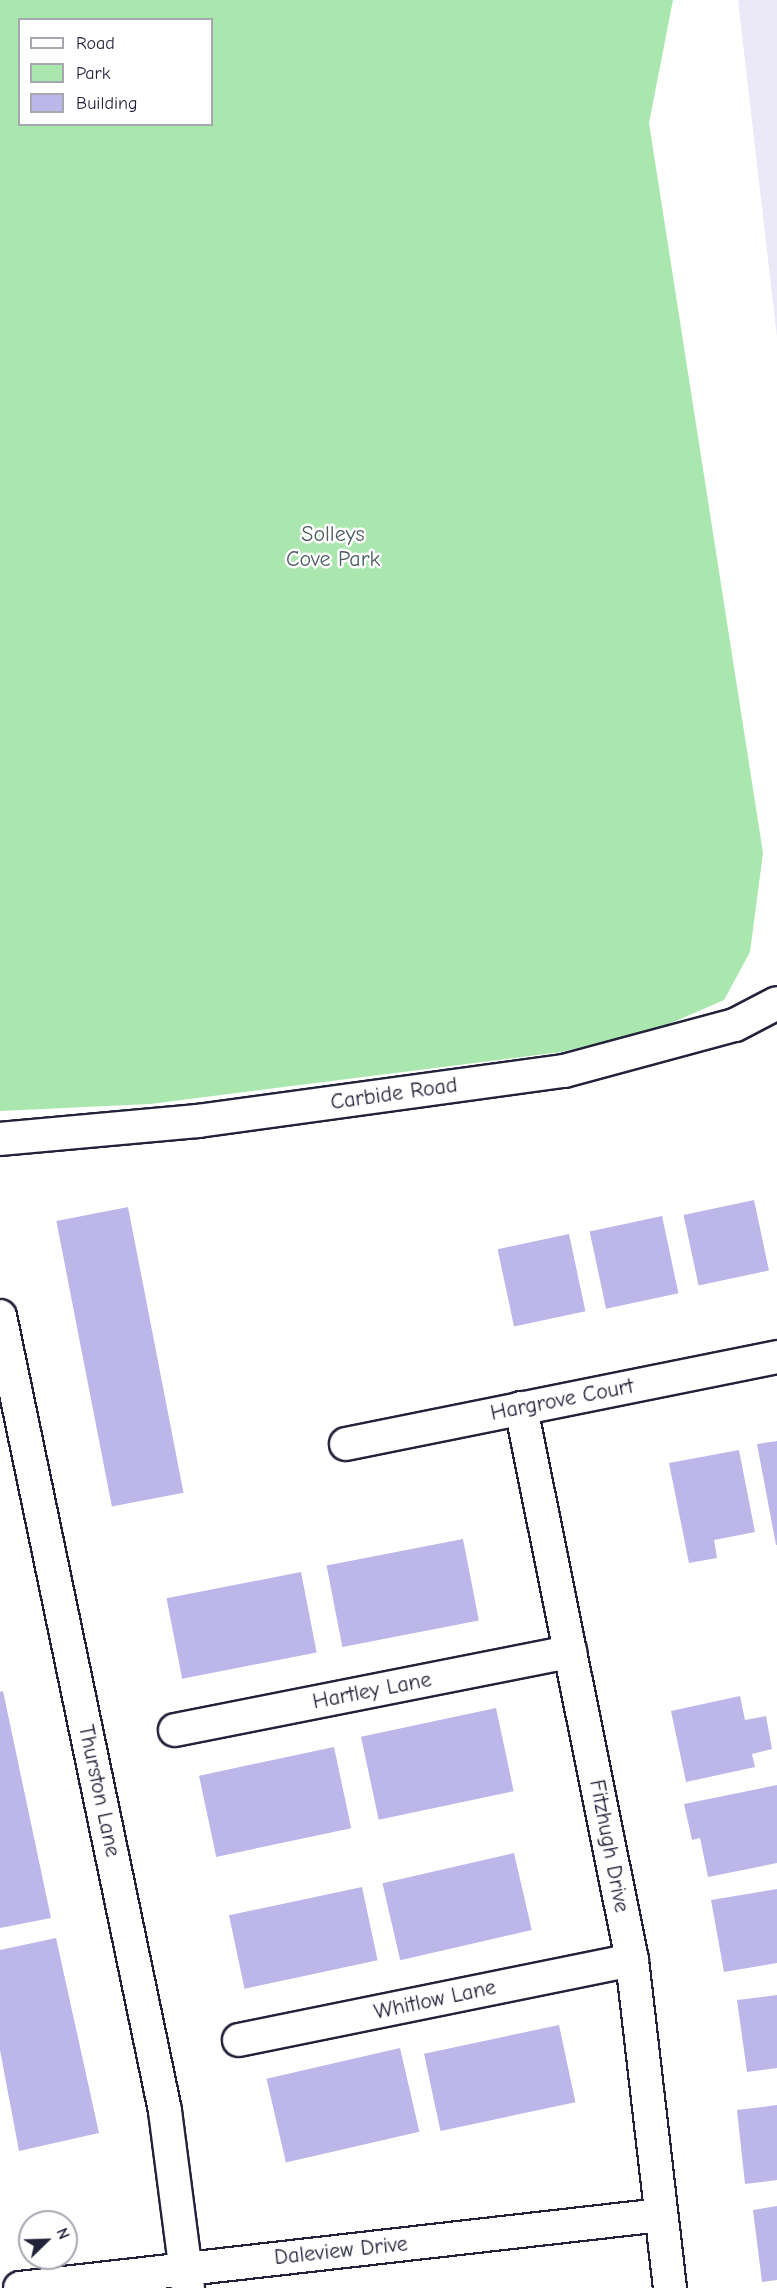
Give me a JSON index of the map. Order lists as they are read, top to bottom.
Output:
{
  "streets": {
    "street": [
      "Carbide Road",
      "Hargrove Court",
      "Hartley Lane",
      "Thurston Lane",
      "Fitzhugh Drive",
      "Whitlow Lane",
      "Daleview Drive"
    ]
  },
  "crossings": [
    ["Hargrove Court", "Fitzhugh Drive"],
    ["Hartley Lane", "Fitzhugh Drive"],
    ["Thurston Lane", "Daleview Drive"],
    ["Fitzhugh Drive", "Whitlow Lane"],
    ["Fitzhugh Drive", "Daleview Drive"]
  ],
  "parks": ["Solleys Cove Park"],
  "legend": ["Road", "Park", "Building"],
  "north": "top right"
}
